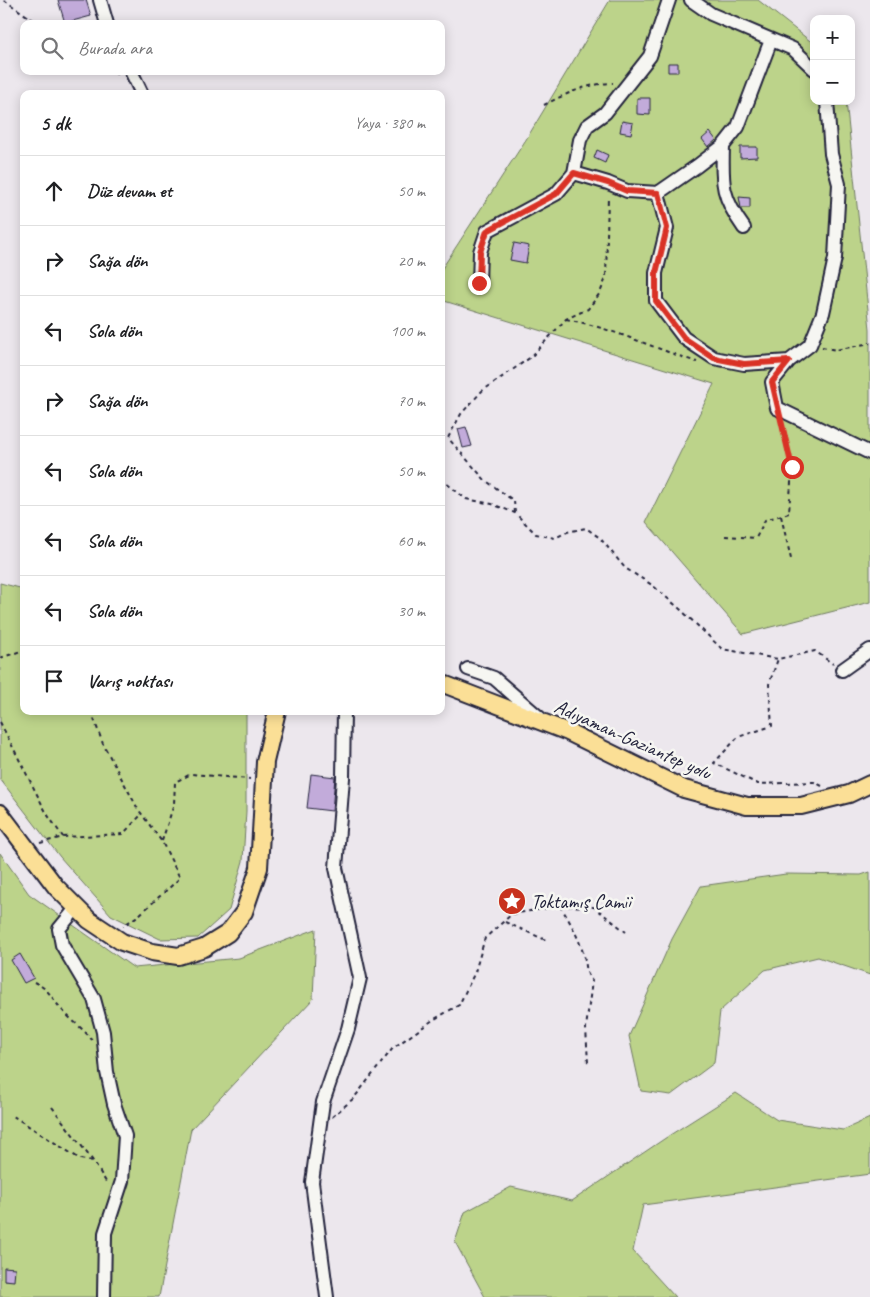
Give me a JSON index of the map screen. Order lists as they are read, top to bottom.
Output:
{
  "streets": {
    "main road": ["Adıyaman-Gaziantep yolu"]
  },
  "places": {
    "place": ["Toktamış Camii"]
  },
  "page": {
    "map_buttons": ["+", "−"],
    "search": "Burada ara",
    "heading": ["5 dk", "Yaya · 380 m"],
    "list": [
      ["Düz devam et", "50 m"],
      ["Sağa dön", "20 m"],
      ["Sola dön", "100 m"],
      ["Sağa dön", "70 m"],
      ["Sola dön", "50 m"],
      ["Sola dön", "60 m"],
      ["Sola dön", "30 m"],
      "Varış noktası"
    ]
  }
}
